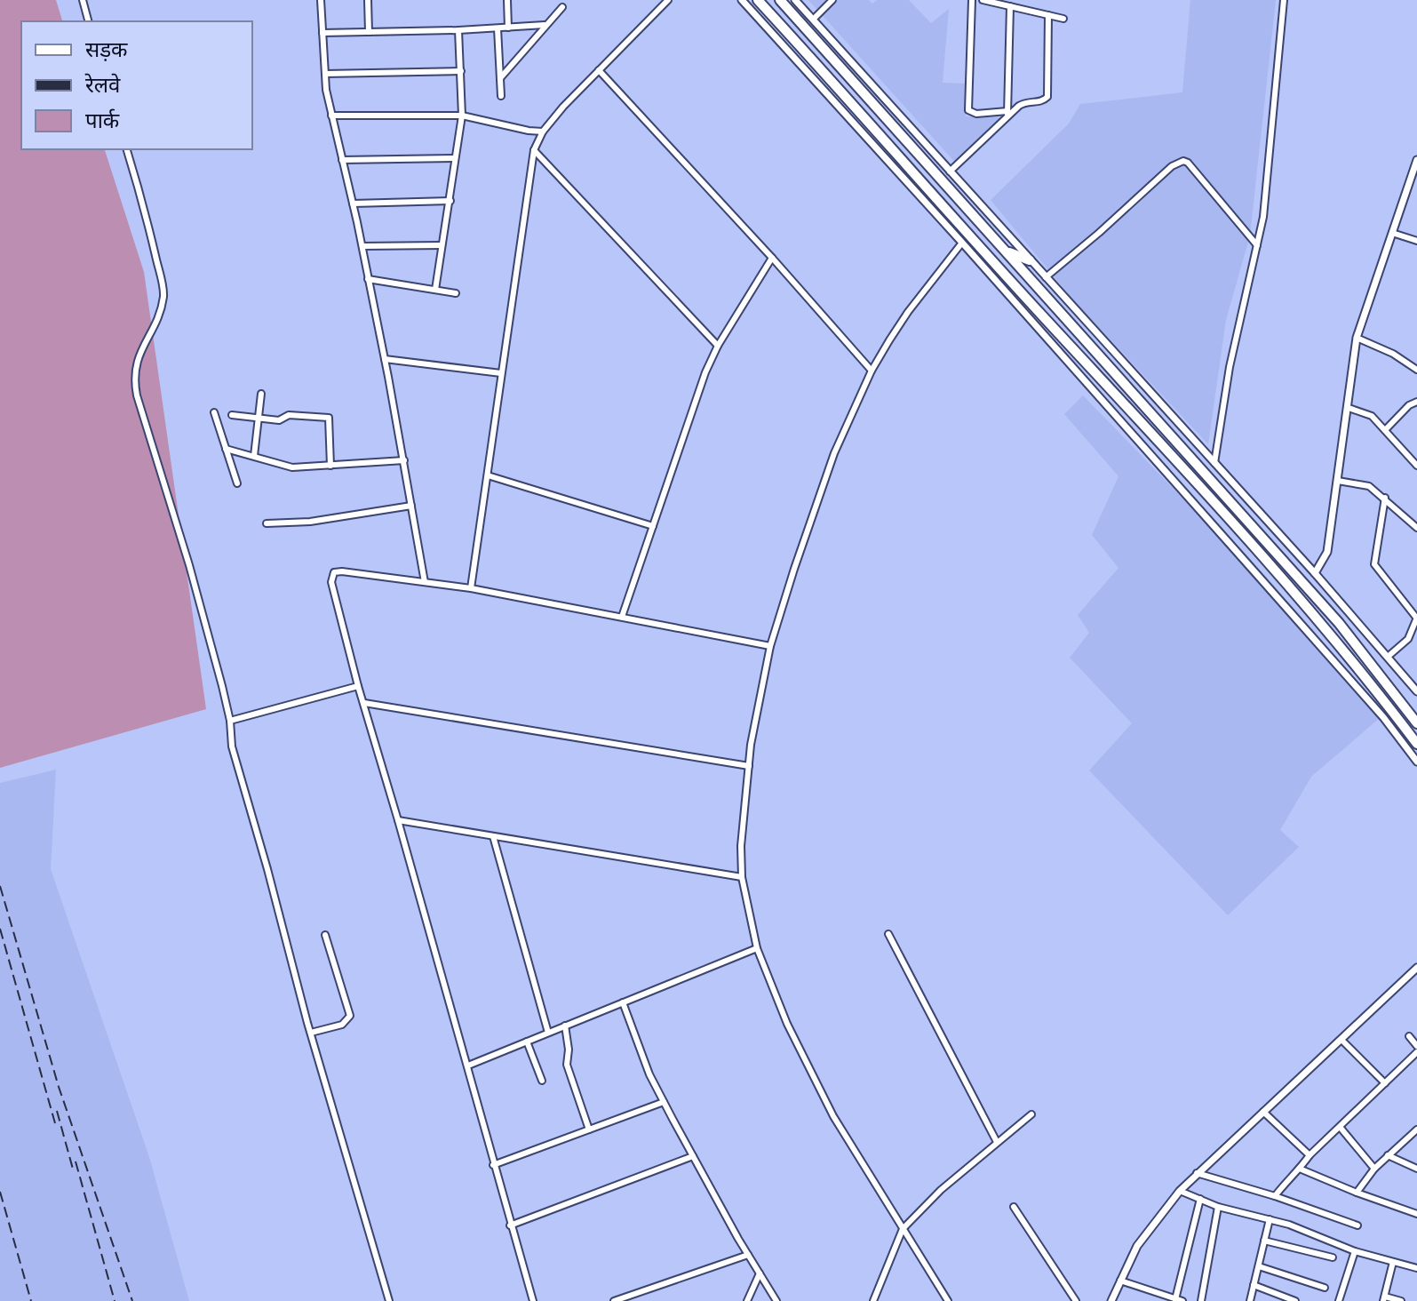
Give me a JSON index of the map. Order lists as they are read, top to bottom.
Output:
{
  "legend": ["सड़क", "रेलवे", "पार्क"]
}
